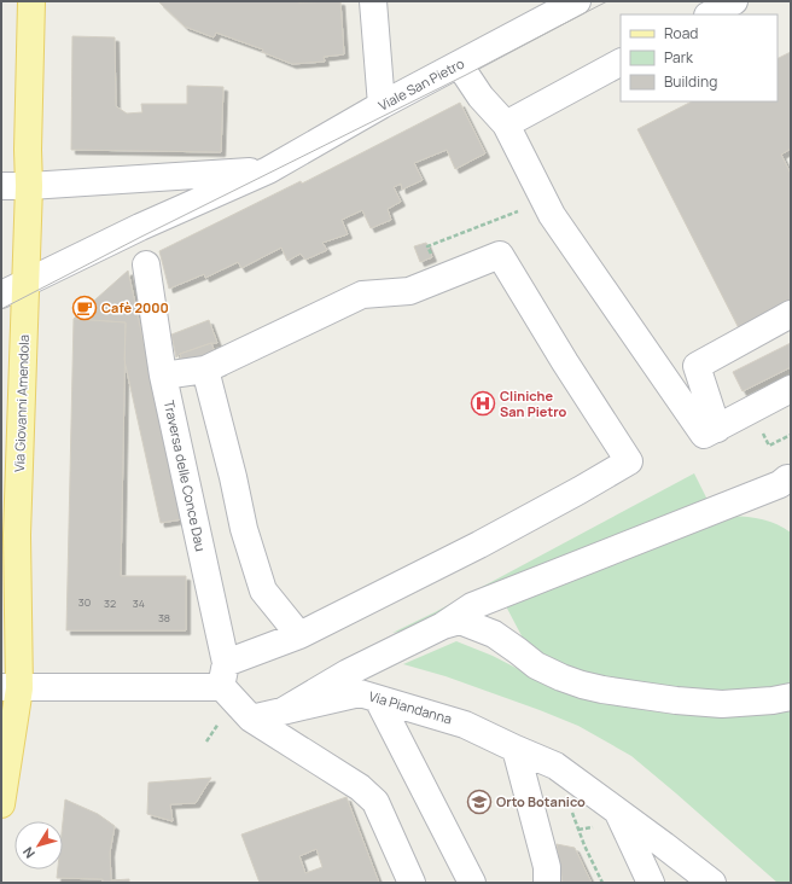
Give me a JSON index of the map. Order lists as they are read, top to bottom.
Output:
{
  "streets": {
    "main road": ["Via Giovanni Amendola"],
    "street": ["Viale San Pietro", "Traversa delle Conce Dau", "Via Piandanna"]
  },
  "crossings": [
    ["Viale San Pietro", "Via Giovanni Amendola"]
  ],
  "places": {
    "cafe": ["Cafè 2000"],
    "hospital": ["Cliniche San Pietro"],
    "school or university": ["Orto Botanico"]
  },
  "house_numbers": [
    "30",
    "32",
    "34",
    "38"
  ],
  "legend": ["Road", "Park", "Building"],
  "north": "bottom left"
}
